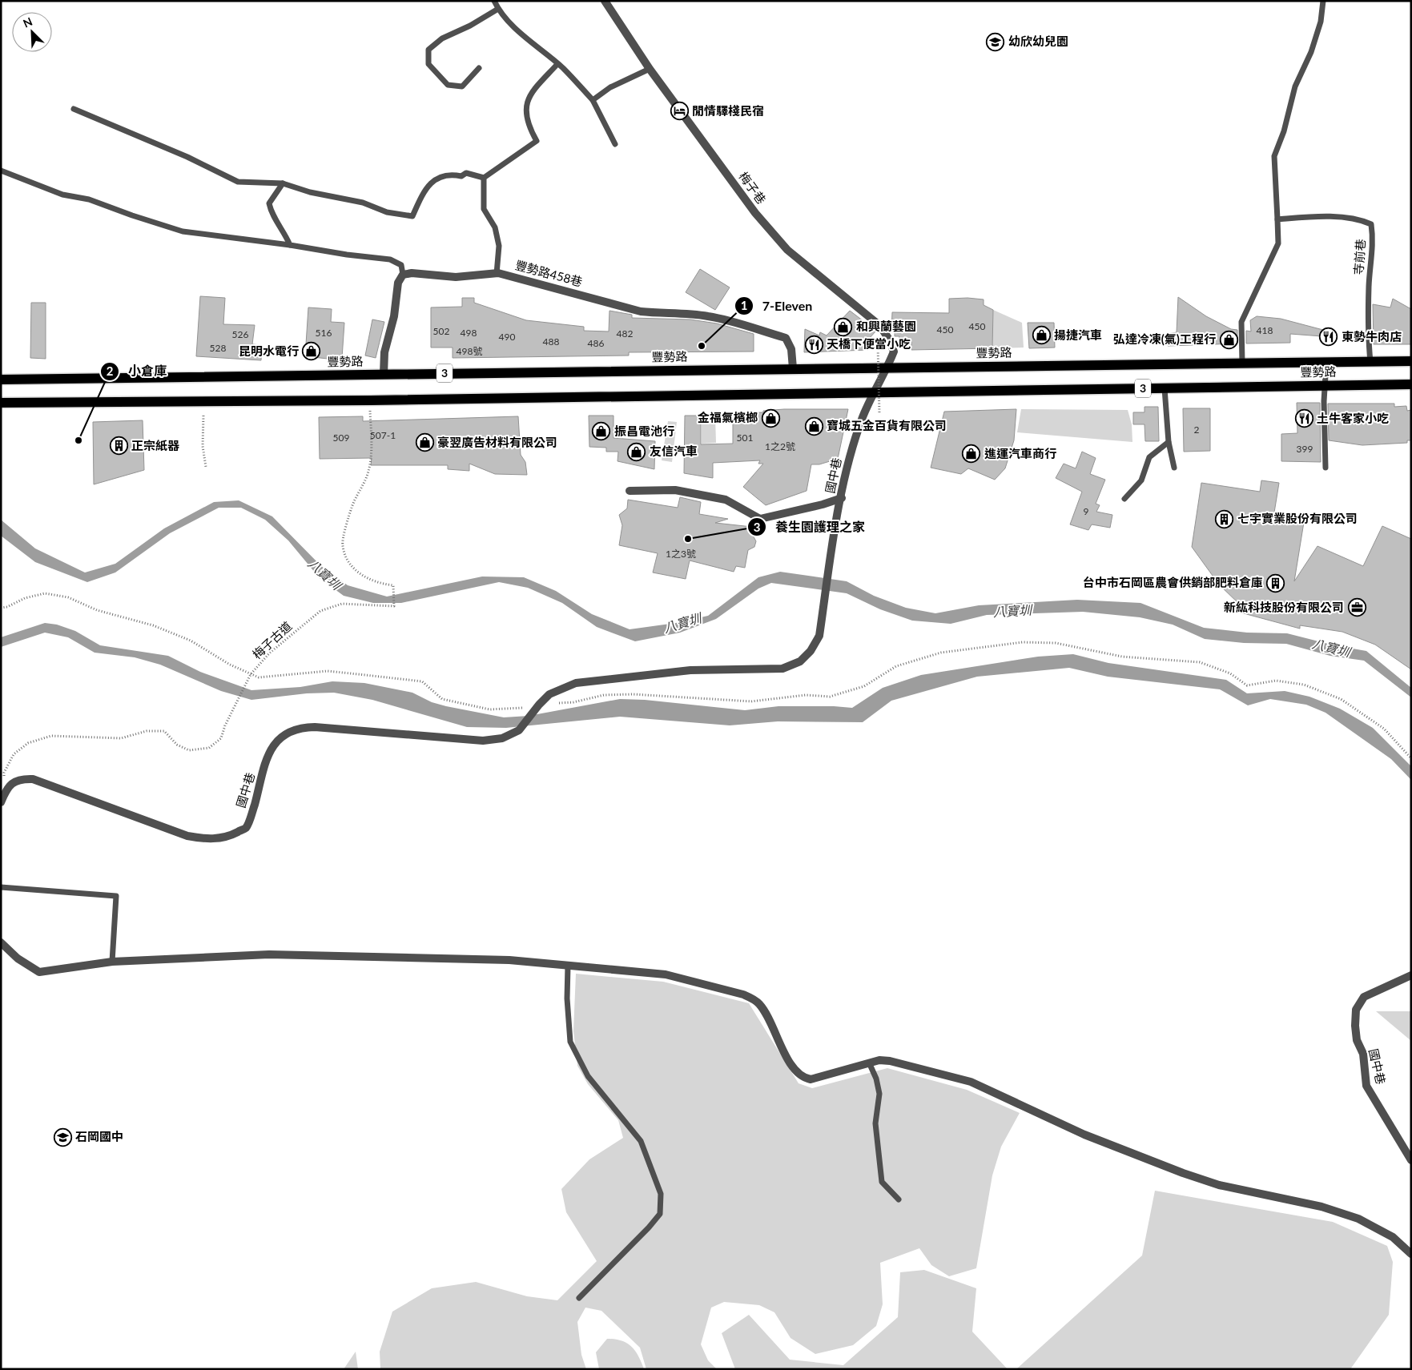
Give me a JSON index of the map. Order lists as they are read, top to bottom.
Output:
{
  "streets": {
    "main road": ["豐勢路", "3"],
    "street": ["梅子巷", "豐勢路458巷", "國中巷"],
    "lane": ["寺前巷"],
    "path": ["梅子古道"]
  },
  "crossings": [
    ["梅子巷", "豐勢路"],
    ["梅子巷", "國中巷"],
    ["寺前巷", "豐勢路"],
    ["豐勢路", "國中巷"],
    ["豐勢路", "梅子古道"],
    ["國中巷", "梅子古道"]
  ],
  "water": ["八寶圳"],
  "places": {
    "school or university": ["幼欣幼兒園", "石岡國中"],
    "hotel": ["閒情驛棧民宿"],
    "shop": [
      "和興蘭藝園",
      "揚捷汽車",
      "弘達冷凍(氣)工程行",
      "昆明水電行",
      "金福氣檳榔",
      "寶城五金百貨有限公司",
      "振昌電池行",
      "豪翌廣告材料有限公司",
      "友信汽車",
      "進運汽車商行"
    ],
    "restaurant": ["東勢牛肉店", "天橋下便當小吃", "土牛客家小吃"],
    "other": ["7-Eleven", "小倉庫", "養生園護理之家"],
    "building": ["正宗紙器", "七宇實業股份有限公司", "台中市石岡區農會供銷部肥料倉庫"],
    "office": ["新紘科技股份有限公司"]
  },
  "house_numbers": [
    "450",
    "450",
    "418",
    "502",
    "516",
    "498",
    "482",
    "526",
    "490",
    "488",
    "486",
    "528",
    "498號",
    "2",
    "507-1",
    "509",
    "501",
    "1之2號",
    "399",
    "9",
    "1之3號"
  ],
  "north": "top left"
}
